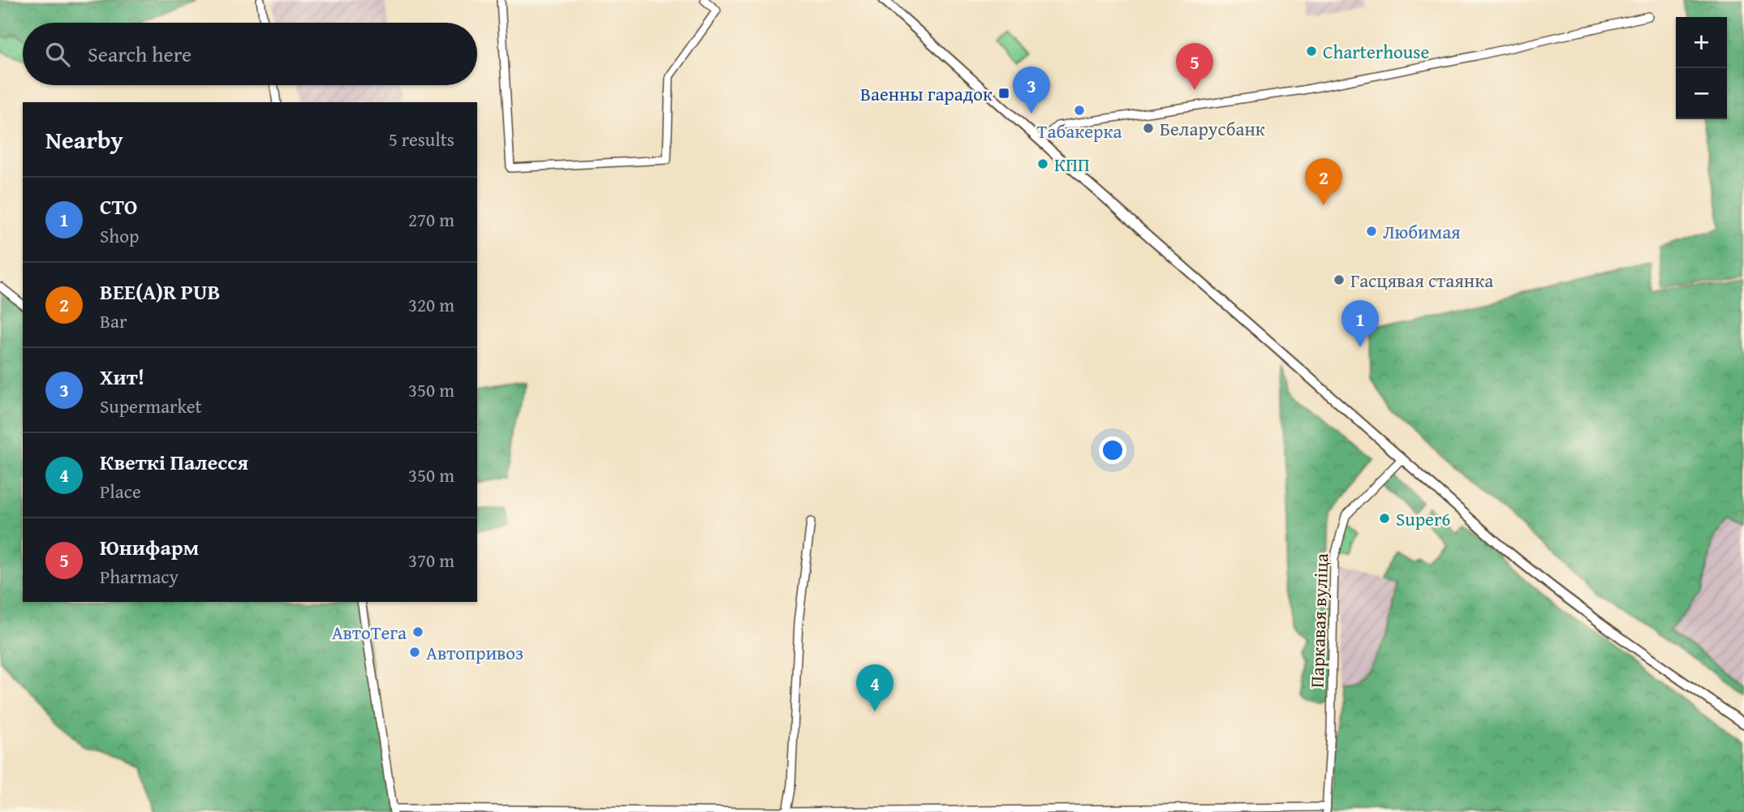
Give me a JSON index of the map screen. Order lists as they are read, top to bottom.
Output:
{
  "streets": {
    "street": ["Паркавая вуліца"]
  },
  "places": {
    "other": [
      "Charterhouse",
      "Табакерка",
      "Беларусбанк",
      "КПП",
      "Любимая",
      "Гасцявая стаянка",
      "Super6",
      "АвтоТега",
      "Автопривоз"
    ],
    "transit": ["Ваенны гарадок"]
  },
  "page": {
    "map_buttons": ["+", "−"],
    "search": "Search here",
    "pins": [
      "5",
      "3",
      "2",
      "1",
      "4"
    ],
    "heading": ["Nearby", "5 results"],
    "list": [
      {
        "mark": "1",
        "name": "СТО",
        "note": "Shop",
        "value": "270 m"
      },
      {
        "mark": "2",
        "name": "BEE(A)R PUB",
        "note": "Bar",
        "value": "320 m"
      },
      {
        "mark": "3",
        "name": "Хит!",
        "note": "Supermarket",
        "value": "350 m"
      },
      {
        "mark": "4",
        "name": "Кветкі Палесся",
        "note": "Place",
        "value": "350 m"
      },
      {
        "mark": "5",
        "name": "Юнифарм",
        "note": "Pharmacy",
        "value": "370 m"
      }
    ]
  }
}
